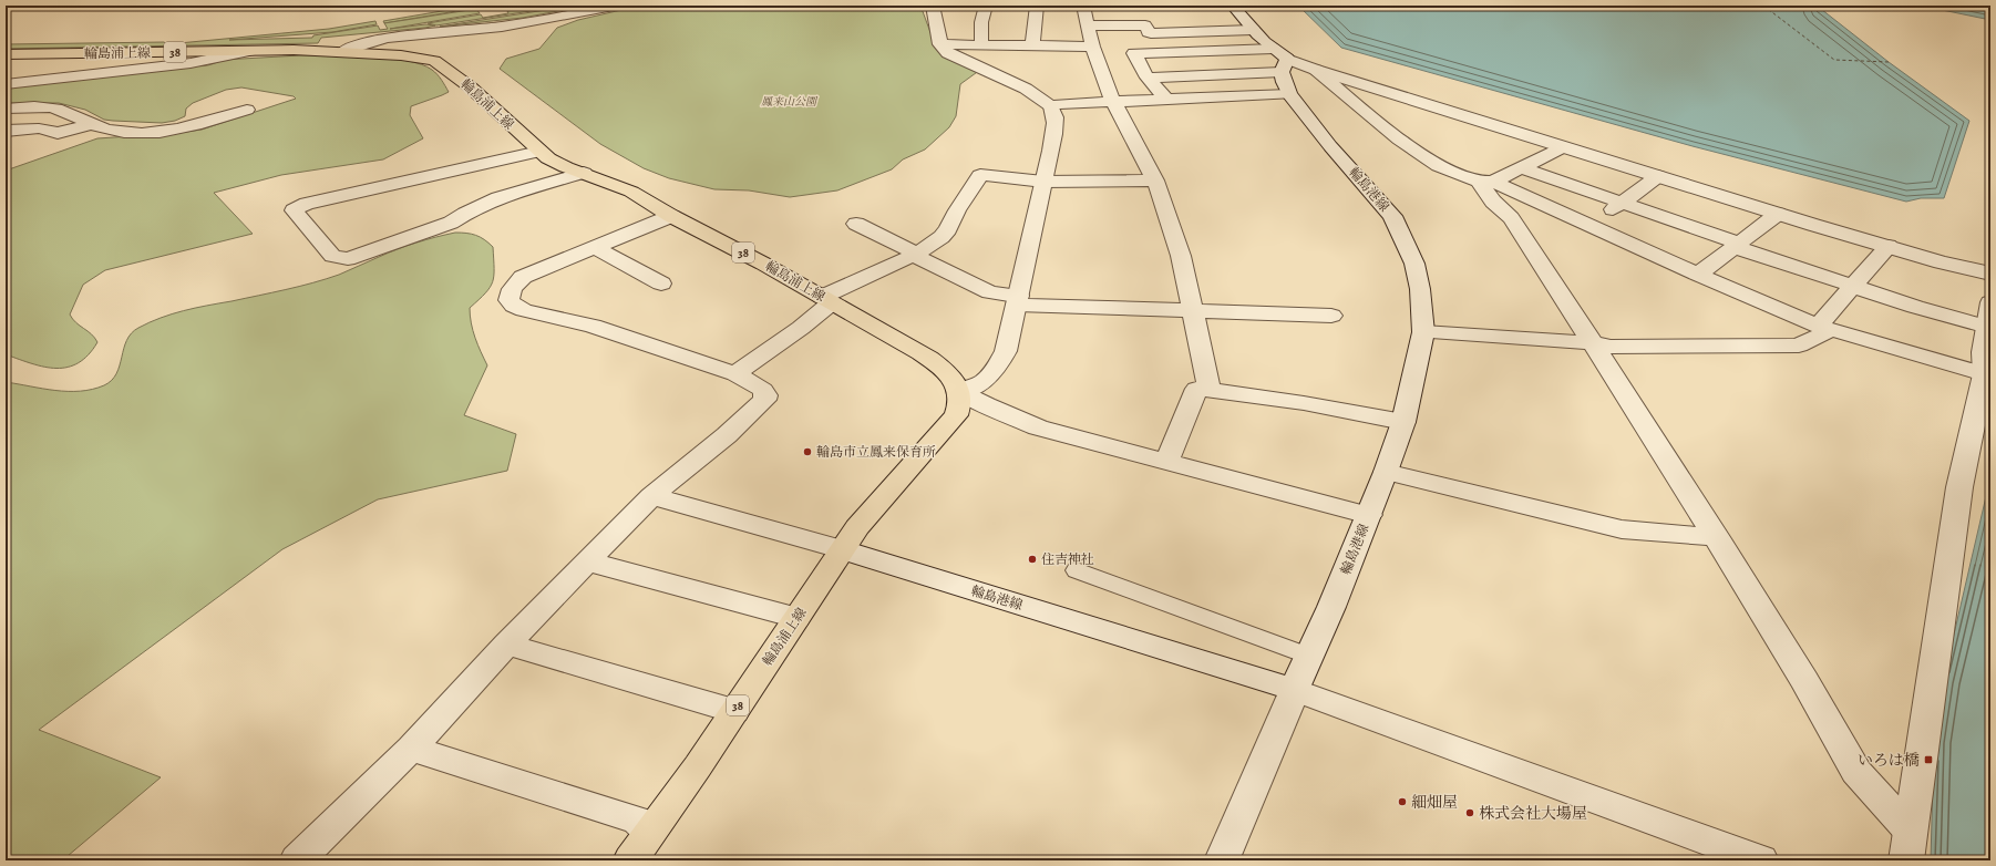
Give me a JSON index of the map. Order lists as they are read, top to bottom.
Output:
{
  "streets": {
    "main road": ["38", "輪島浦上線"],
    "street": ["輪島港線"]
  },
  "crossings": [
    ["輪島浦上線", "輪島港線"]
  ],
  "parks": ["鳳来山公園"],
  "places": {
    "other": [
      "輪島市立鳳来保育所",
      "住吉神社",
      "細畑屋",
      "株式会社大場屋"
    ],
    "transit": ["いろは橋"]
  }
}
